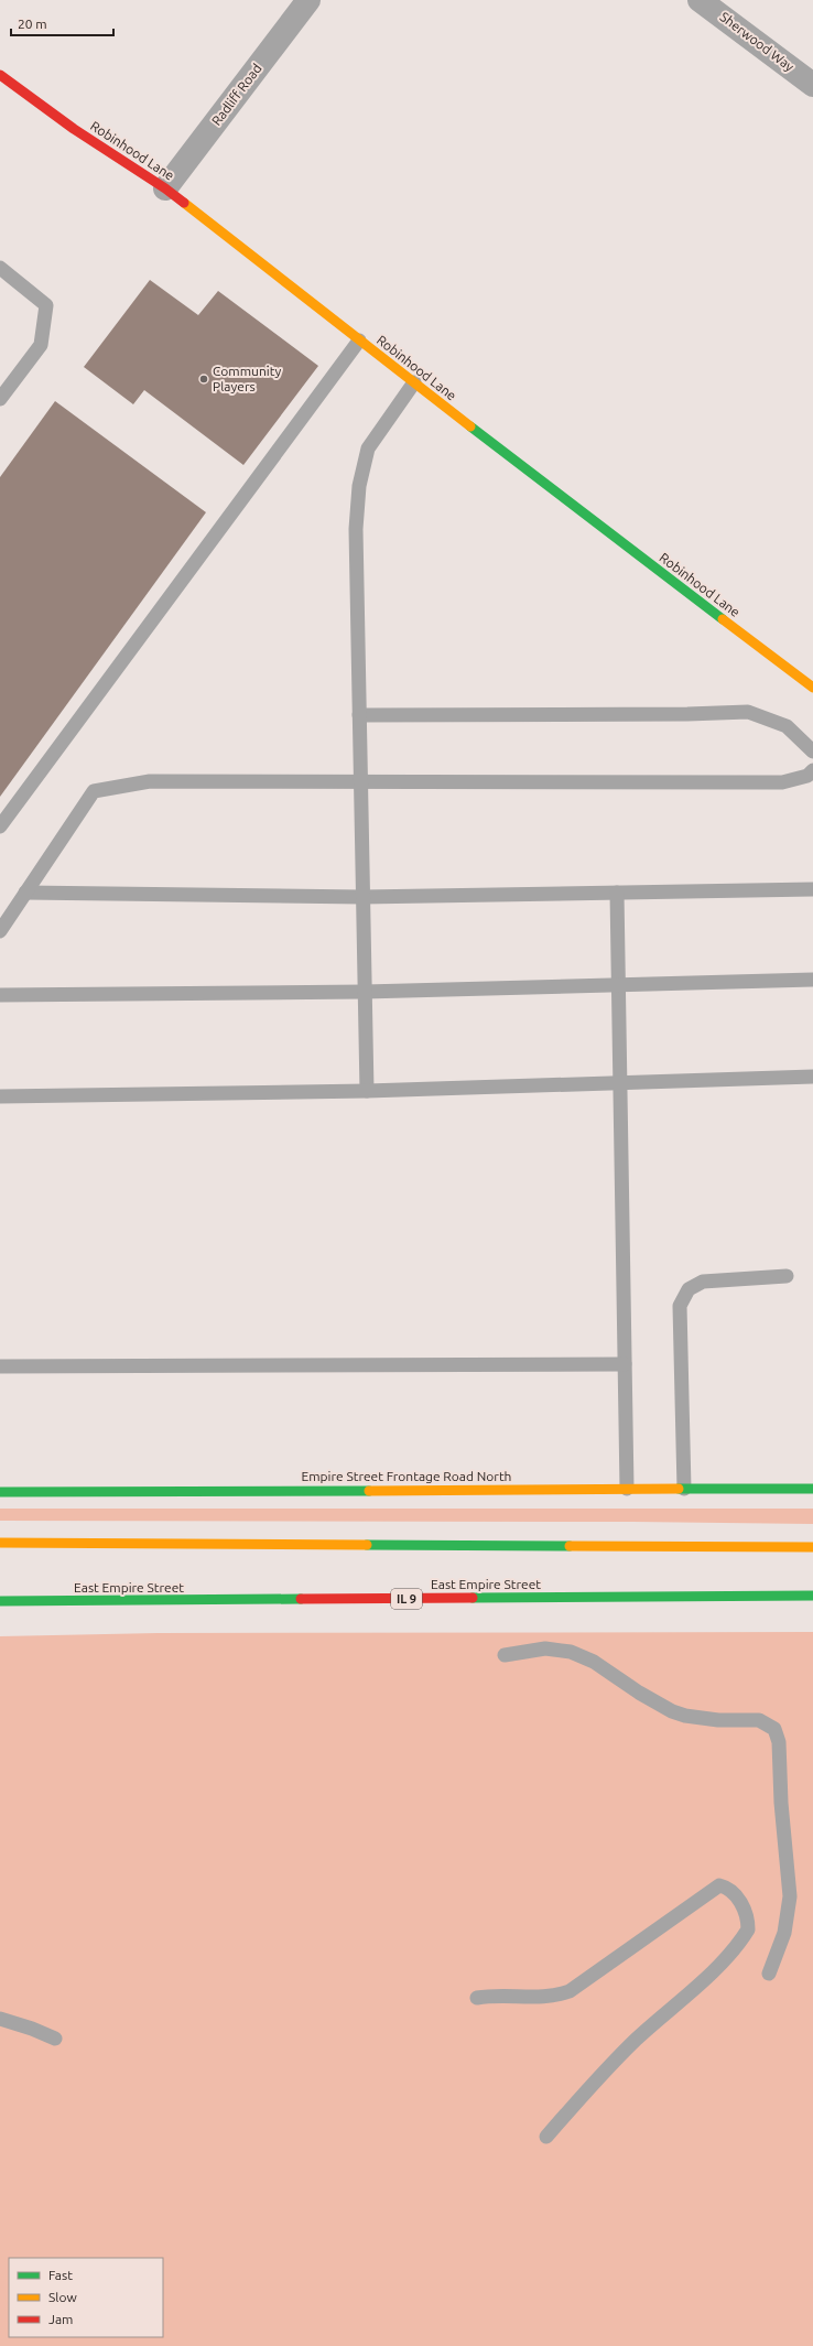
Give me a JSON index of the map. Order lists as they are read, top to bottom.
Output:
{
  "streets": {
    "street": [
      "Sherwood Way",
      "Radliff Road",
      "Robinhood Lane",
      "Empire Street Frontage Road North",
      "East Empire Street",
      "IL 9"
    ]
  },
  "crossings": [
    ["Radliff Road", "Robinhood Lane"]
  ],
  "places": ["Community Players"],
  "legend": ["Fast", "Slow", "Jam"],
  "scale_bar": "20 m"
}
